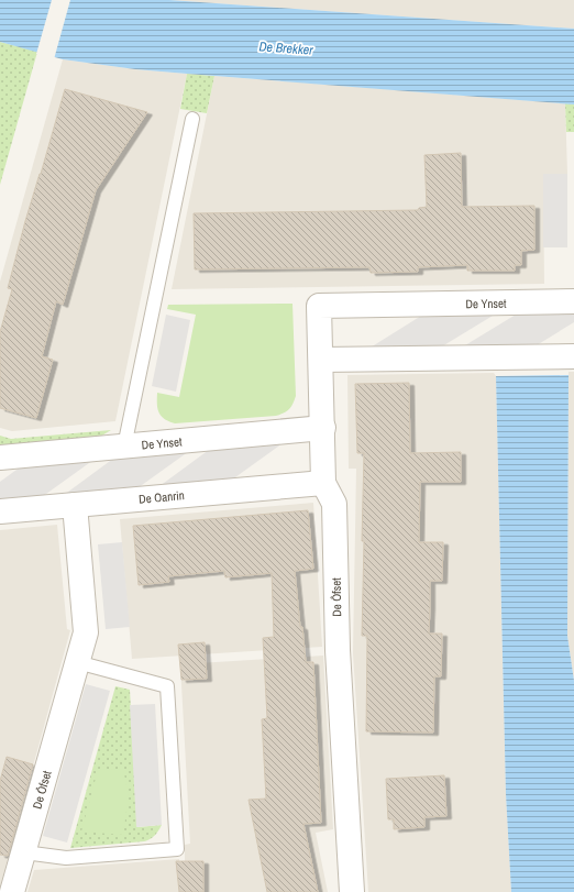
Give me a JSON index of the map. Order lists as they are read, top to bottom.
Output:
{
  "streets": {
    "street": ["De Ynset", "De Oanrin", "De Ôfset"]
  },
  "crossings": [
    ["De Ynset", "De Ôfset"],
    ["De Oanrin", "De Ôfset"]
  ],
  "water": ["De Brekker"]
}
